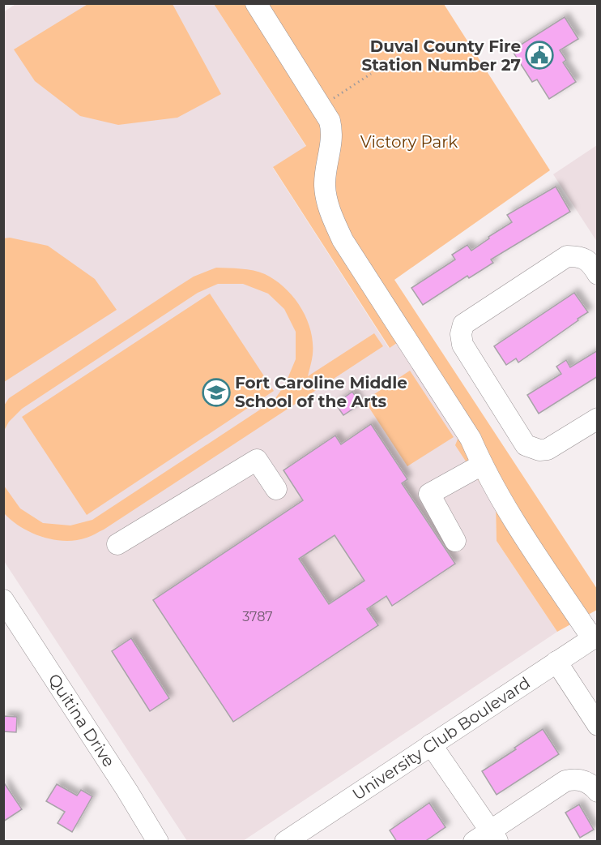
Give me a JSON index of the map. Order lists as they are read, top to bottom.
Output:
{
  "streets": {
    "street": ["Quitina Drive", "University Club Boulevard"]
  },
  "parks": ["Victory Park"],
  "places": {
    "public building": ["Duval County Fire Station Number 27"],
    "school or university": ["Fort Caroline Middle School of the Arts"]
  },
  "house_numbers": ["3787"]
}
